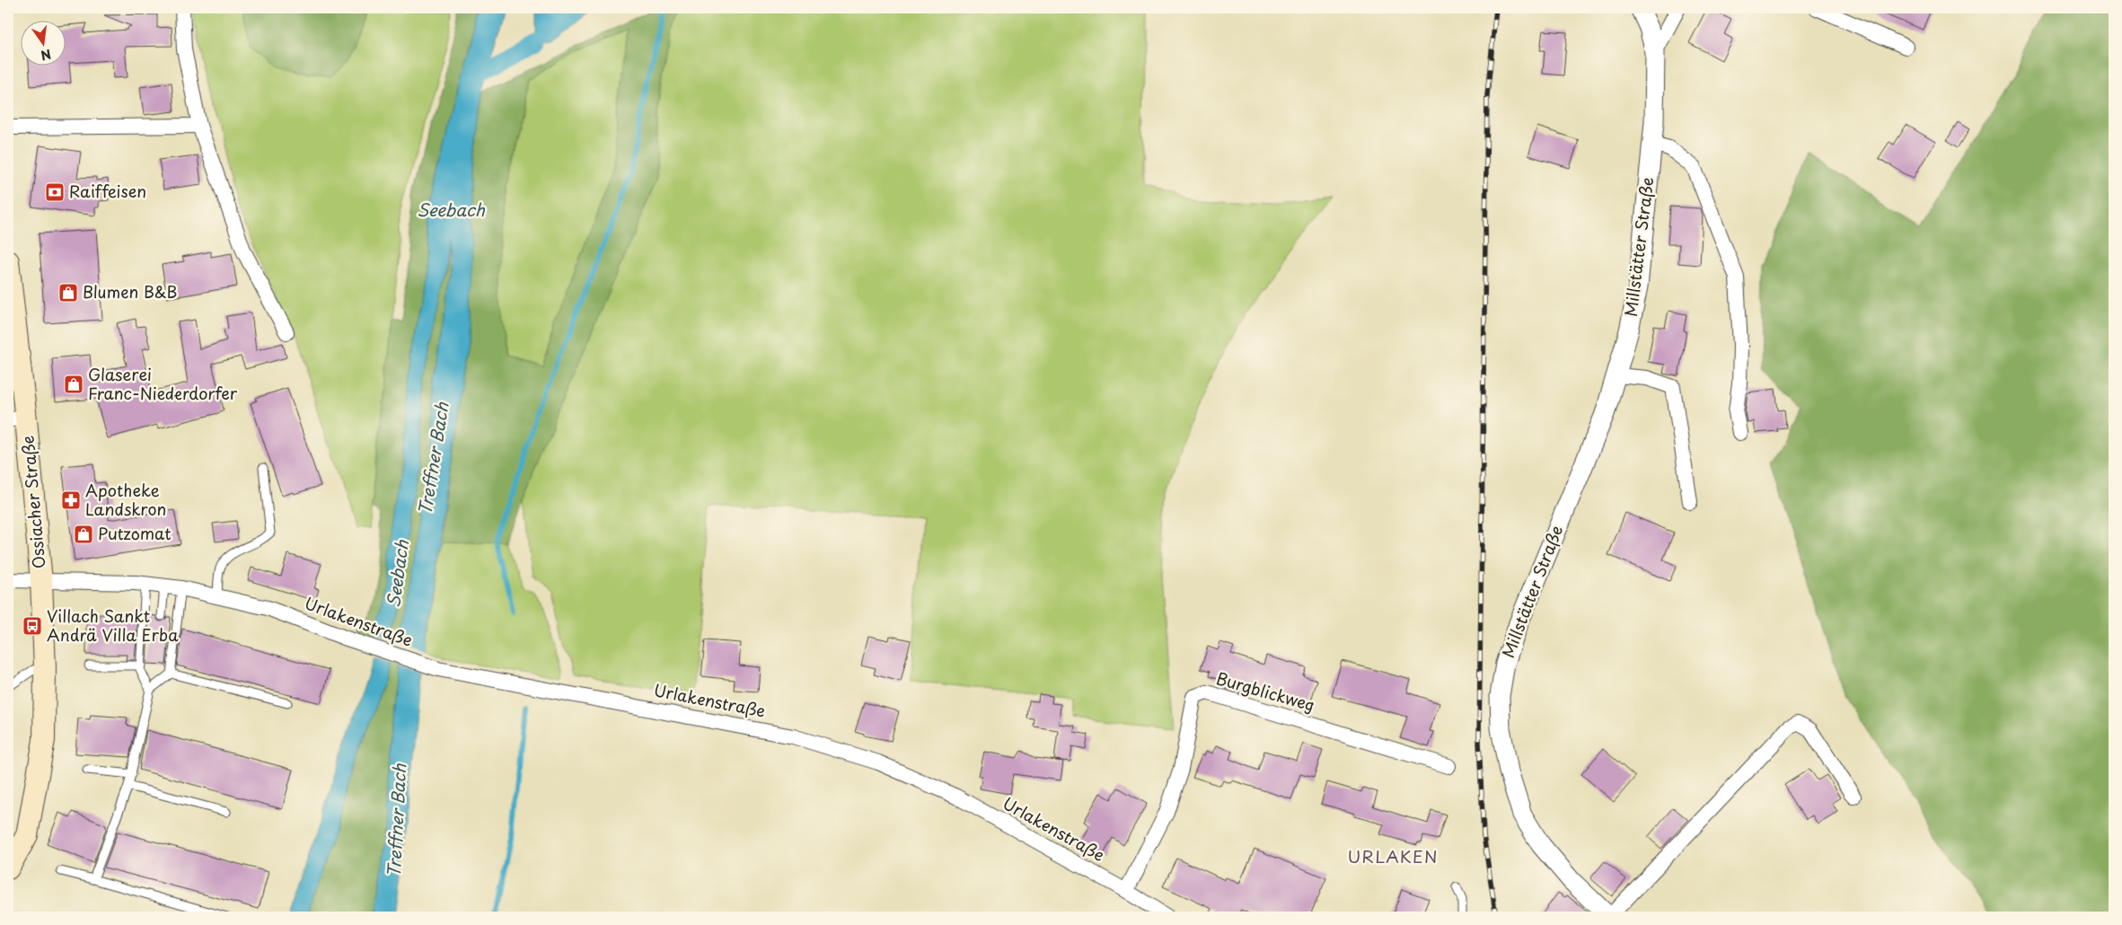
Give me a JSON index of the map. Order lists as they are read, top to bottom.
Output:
{
  "streets": {
    "main road": ["Ossiacher Straße"],
    "street": ["Millstätter Straße", "Urlakenstraße", "Burgblickweg"]
  },
  "crossings": [
    ["Ossiacher Straße", "Urlakenstraße"],
    ["Urlakenstraße", "Burgblickweg"]
  ],
  "districts": ["URLAKEN"],
  "water": ["Seebach", "Treffner Bach"],
  "places": {
    "bank": ["Raiffeisen"],
    "shop": ["Blumen B&B", "Glaserei Franc-Niederdorfer", "Putzomat"],
    "pharmacy": ["Apotheke Landskron"],
    "bus stop": ["Villach Sankt Andrä Villa Erba"]
  },
  "north": "bottom"
}
